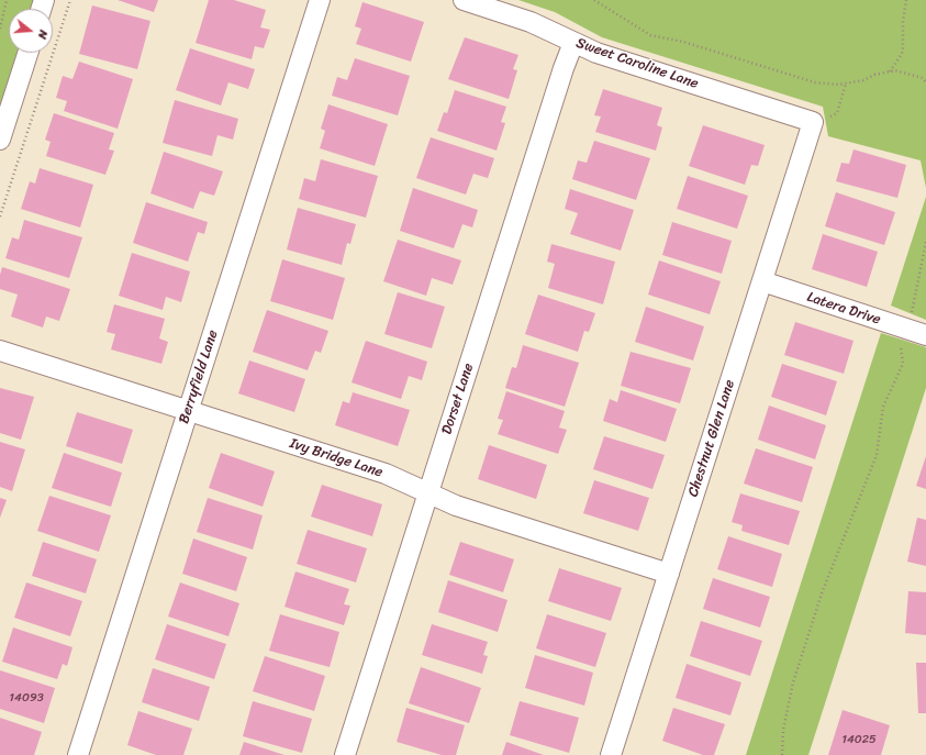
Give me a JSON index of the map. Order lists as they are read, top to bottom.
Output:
{
  "streets": {
    "street": [
      "Sweet Caroline Lane",
      "Latera Drive",
      "Berryfield Lane",
      "Dorset Lane",
      "Chestnut Glen Lane",
      "Ivy Bridge Lane"
    ]
  },
  "crossings": [
    ["Sweet Caroline Lane", "Dorset Lane"],
    ["Sweet Caroline Lane", "Chestnut Glen Lane"],
    ["Latera Drive", "Chestnut Glen Lane"],
    ["Berryfield Lane", "Ivy Bridge Lane"],
    ["Dorset Lane", "Ivy Bridge Lane"],
    ["Chestnut Glen Lane", "Ivy Bridge Lane"]
  ],
  "house_numbers": ["14093", "14025"],
  "north": "right"
}
